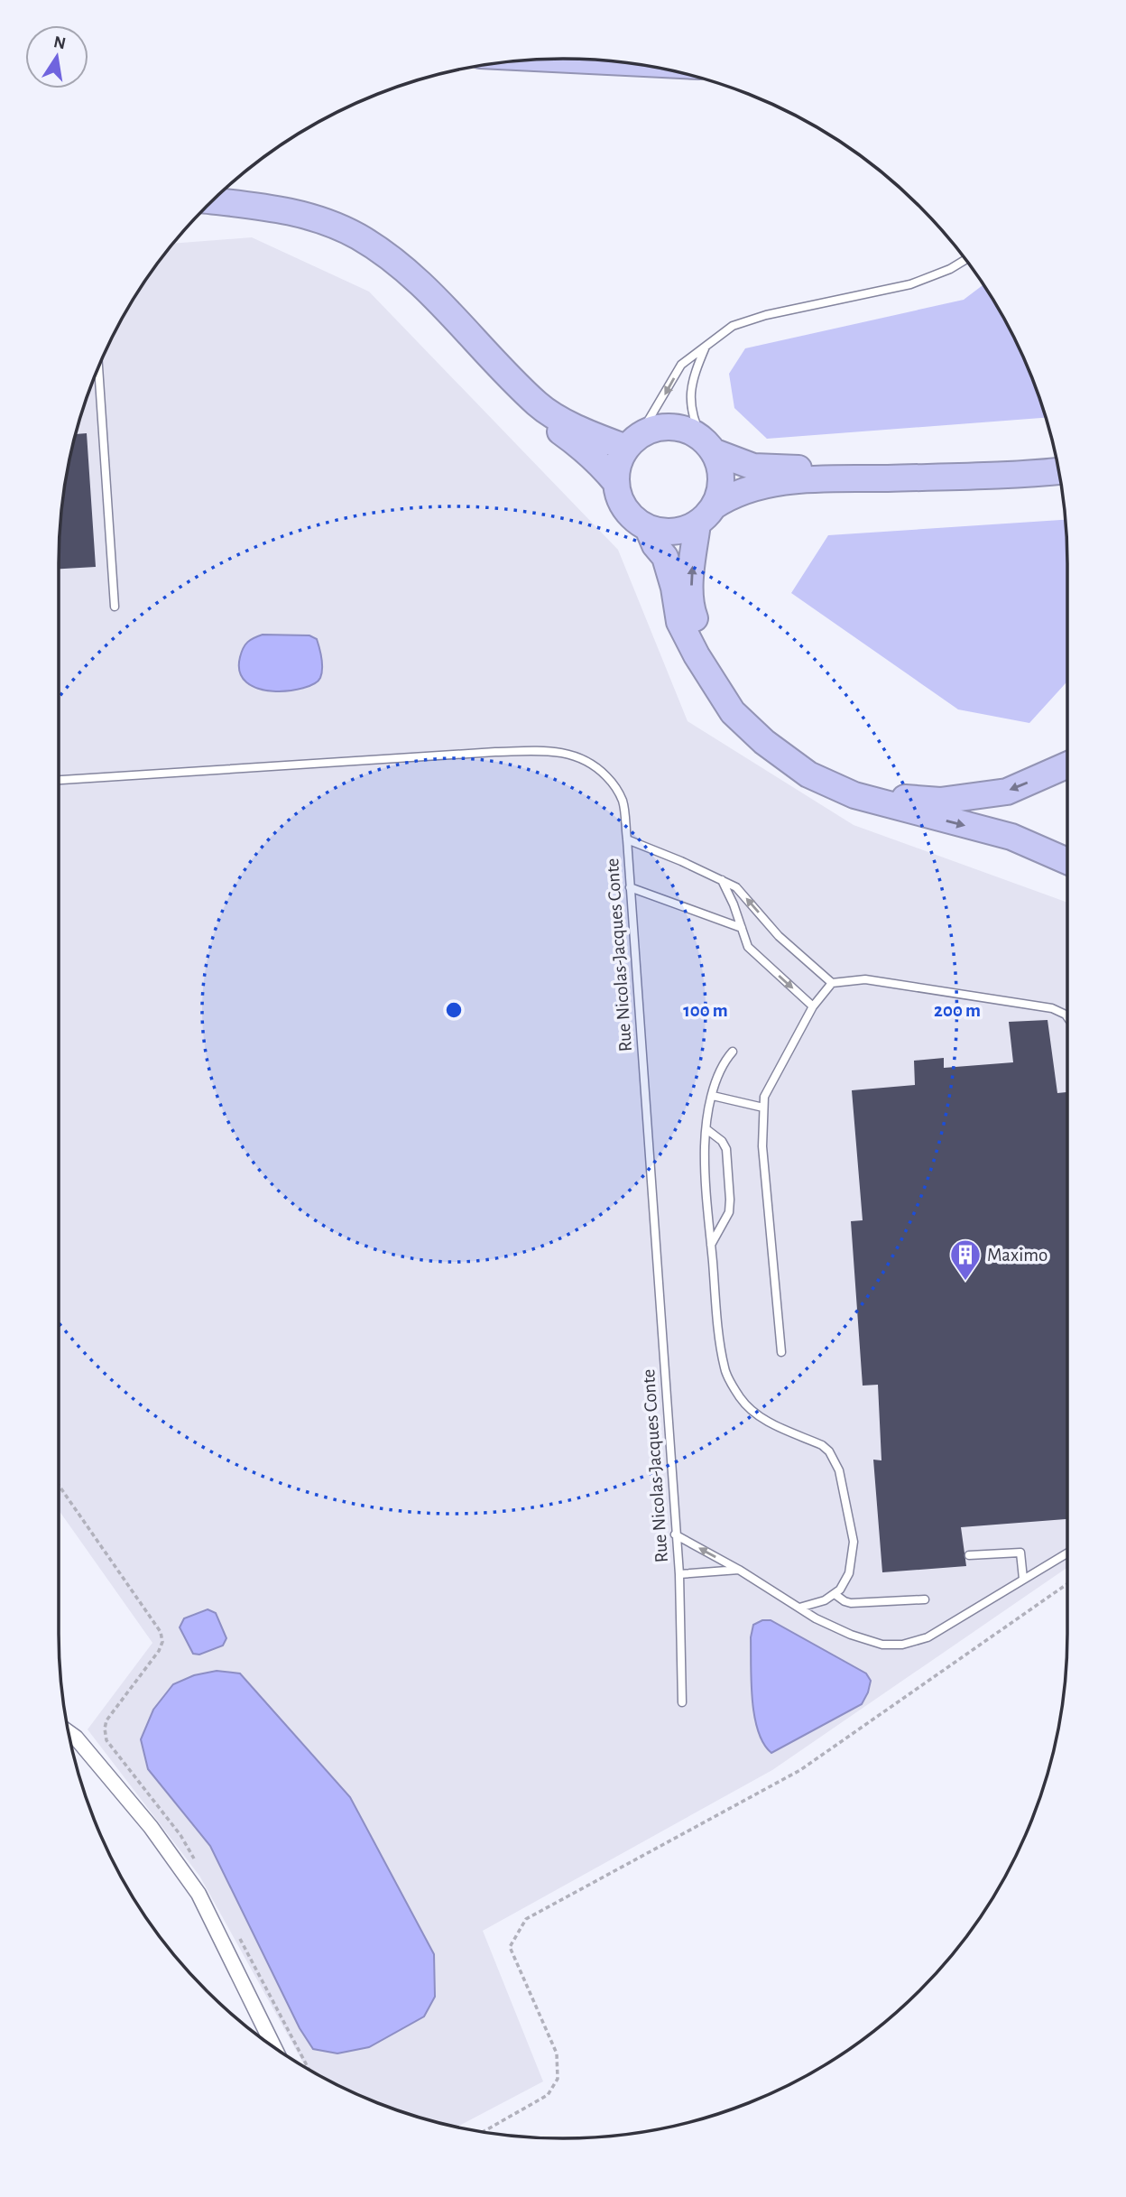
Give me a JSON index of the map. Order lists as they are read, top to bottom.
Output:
{
  "streets": {
    "lane": ["Rue Nicolas-Jacques Conte"]
  },
  "places": {
    "building": ["Maximo"]
  },
  "north": "top",
  "rings": ["100 m", "200 m"]
}
